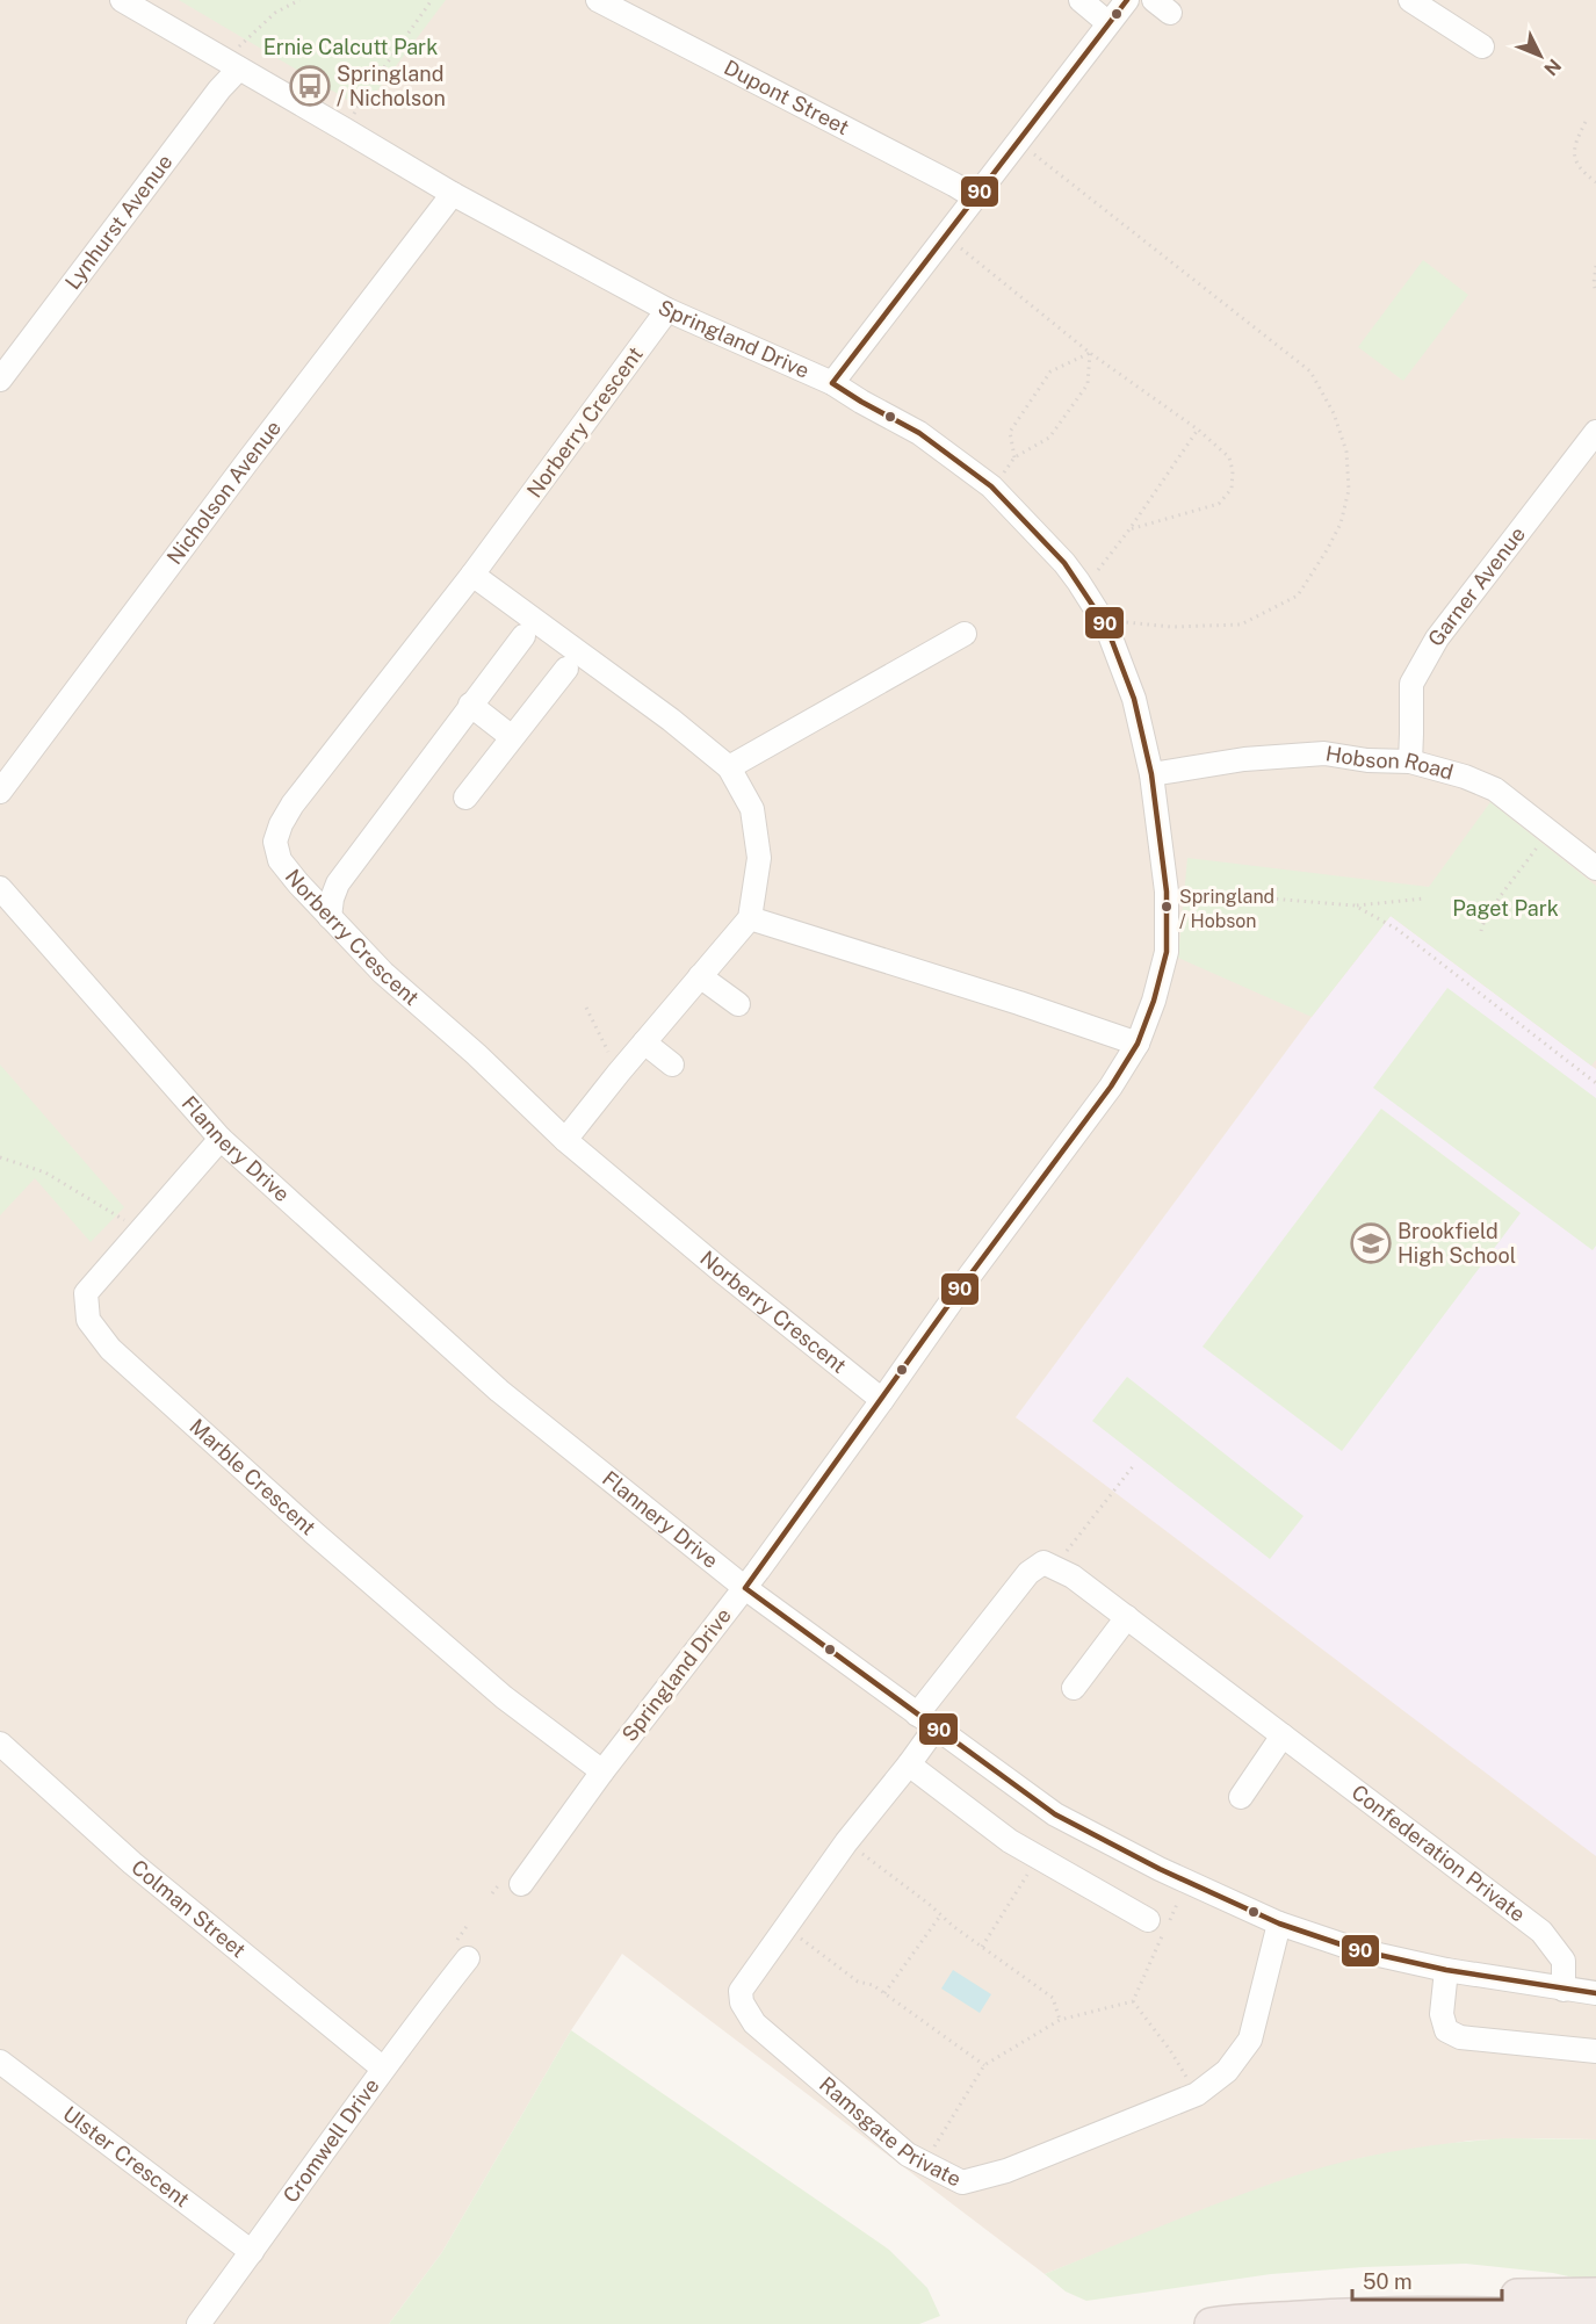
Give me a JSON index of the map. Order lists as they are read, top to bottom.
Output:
{
  "streets": {
    "street": [
      "Dupont Street",
      "Lynhurst Avenue",
      "Springland Drive",
      "Norberry Crescent",
      "Nicholson Avenue",
      "Garner Avenue",
      "Hobson Road",
      "Flannery Drive",
      "Marble Crescent",
      "Confederation Private",
      "Colman Street",
      "Ramsgate Private",
      "Cromwell Drive",
      "Ulster Crescent"
    ]
  },
  "crossings": [
    ["Lynhurst Avenue", "Springland Drive"],
    ["Springland Drive", "Norberry Crescent"],
    ["Springland Drive", "Nicholson Avenue"],
    ["Springland Drive", "Hobson Road"],
    ["Springland Drive", "Flannery Drive"],
    ["Springland Drive", "Marble Crescent"],
    ["Garner Avenue", "Hobson Road"],
    ["Flannery Drive", "Marble Crescent"],
    ["Flannery Drive", "Confederation Private"],
    ["Flannery Drive", "Ramsgate Private"],
    ["Colman Street", "Cromwell Drive"],
    ["Cromwell Drive", "Ulster Crescent"]
  ],
  "parks": ["Ernie Calcutt Park", "Paget Park"],
  "places": {
    "bus stop": ["Springland / Nicholson"],
    "other": ["Springland / Hobson"],
    "school or university": ["Brookfield High School"]
  },
  "lines": ["transit line 90"],
  "scale_bar": "50 m",
  "north": "bottom right"
}
